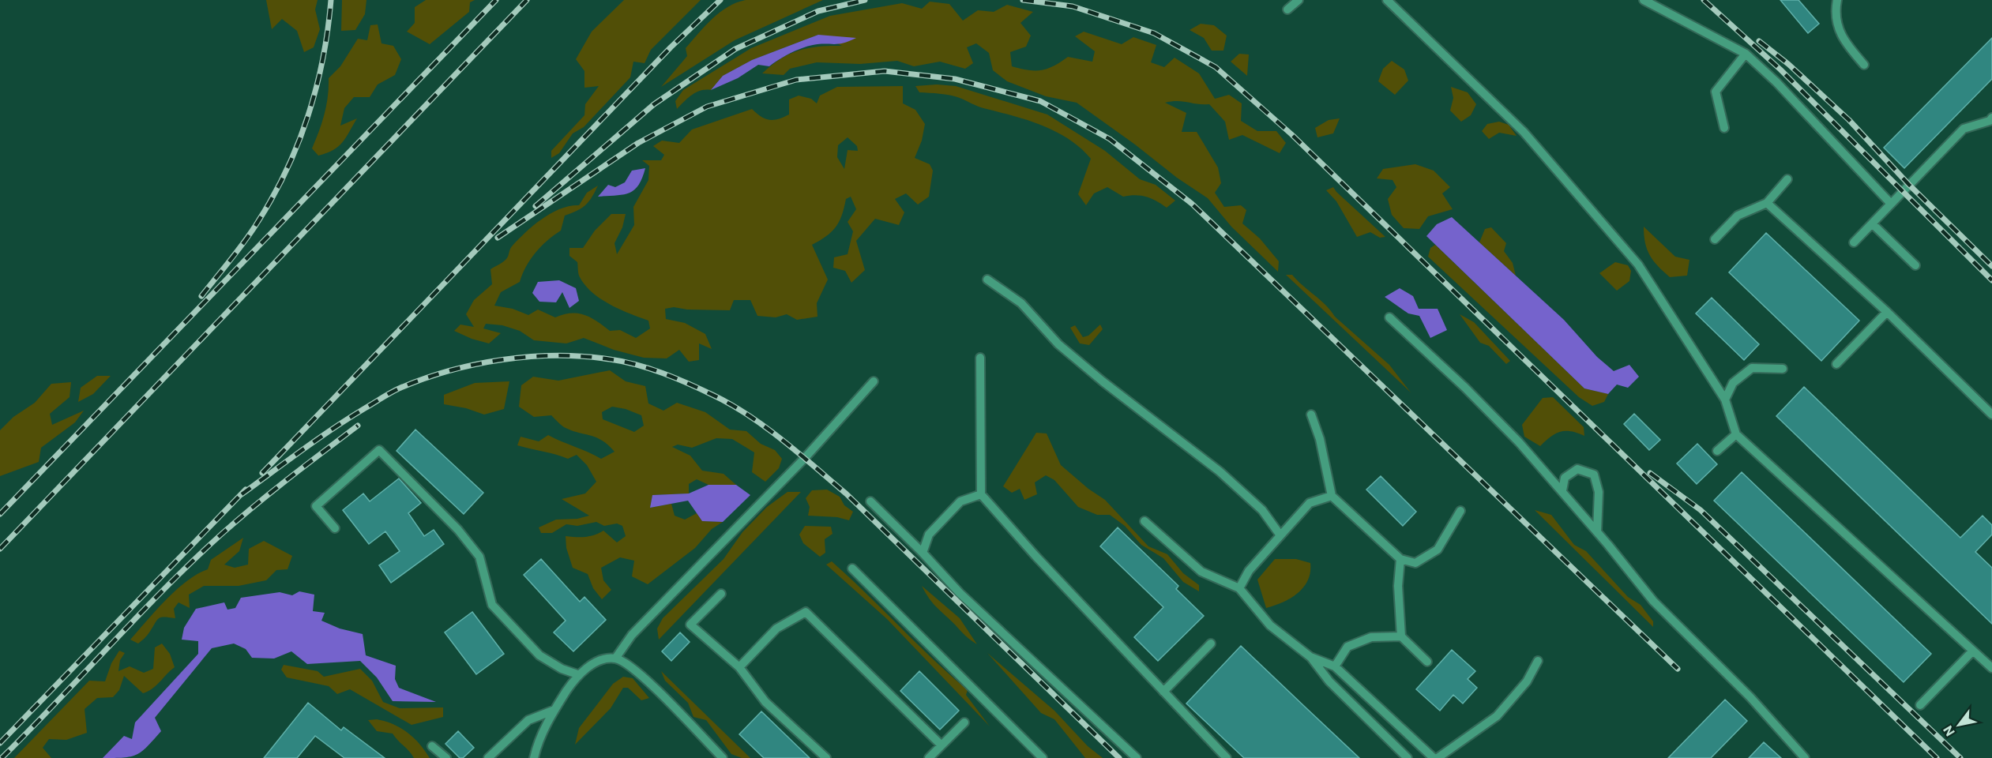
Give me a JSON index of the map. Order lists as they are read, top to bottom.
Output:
{
  "north": "bottom left"
}
